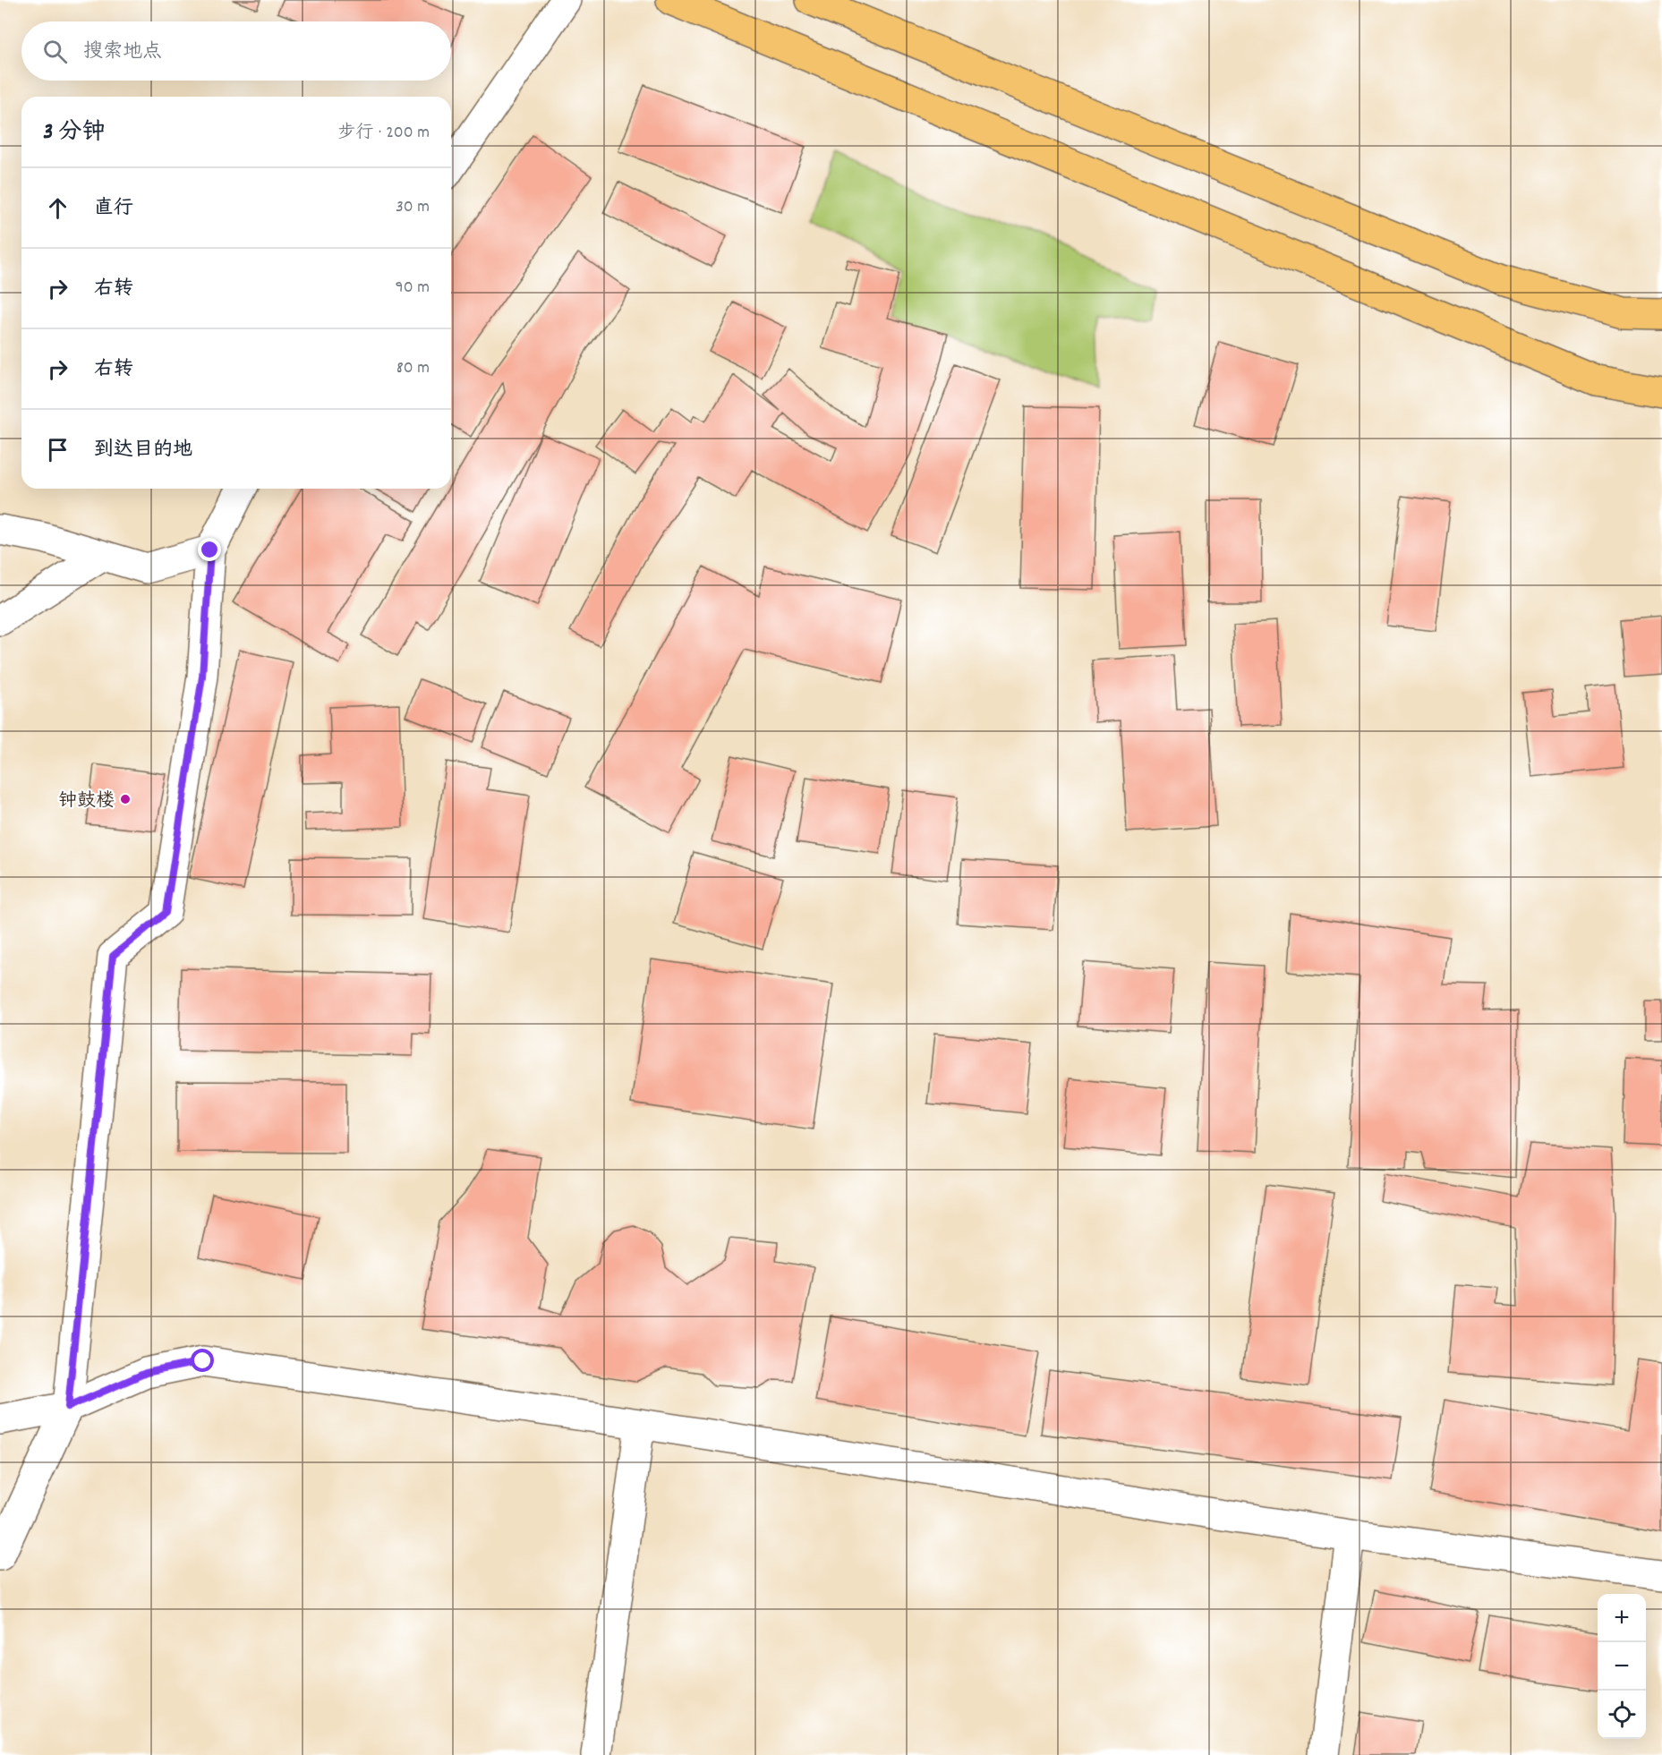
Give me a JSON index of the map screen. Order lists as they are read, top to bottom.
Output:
{
  "places": ["钟鼓楼"],
  "page": {
    "search": "搜索地点",
    "heading": ["3 分钟", "步行 · 200 m"],
    "list": [
      ["直行", "30 m"],
      ["右转", "90 m"],
      ["右转", "80 m"],
      "到达目的地"
    ],
    "map_buttons": ["+", "−"]
  }
}
